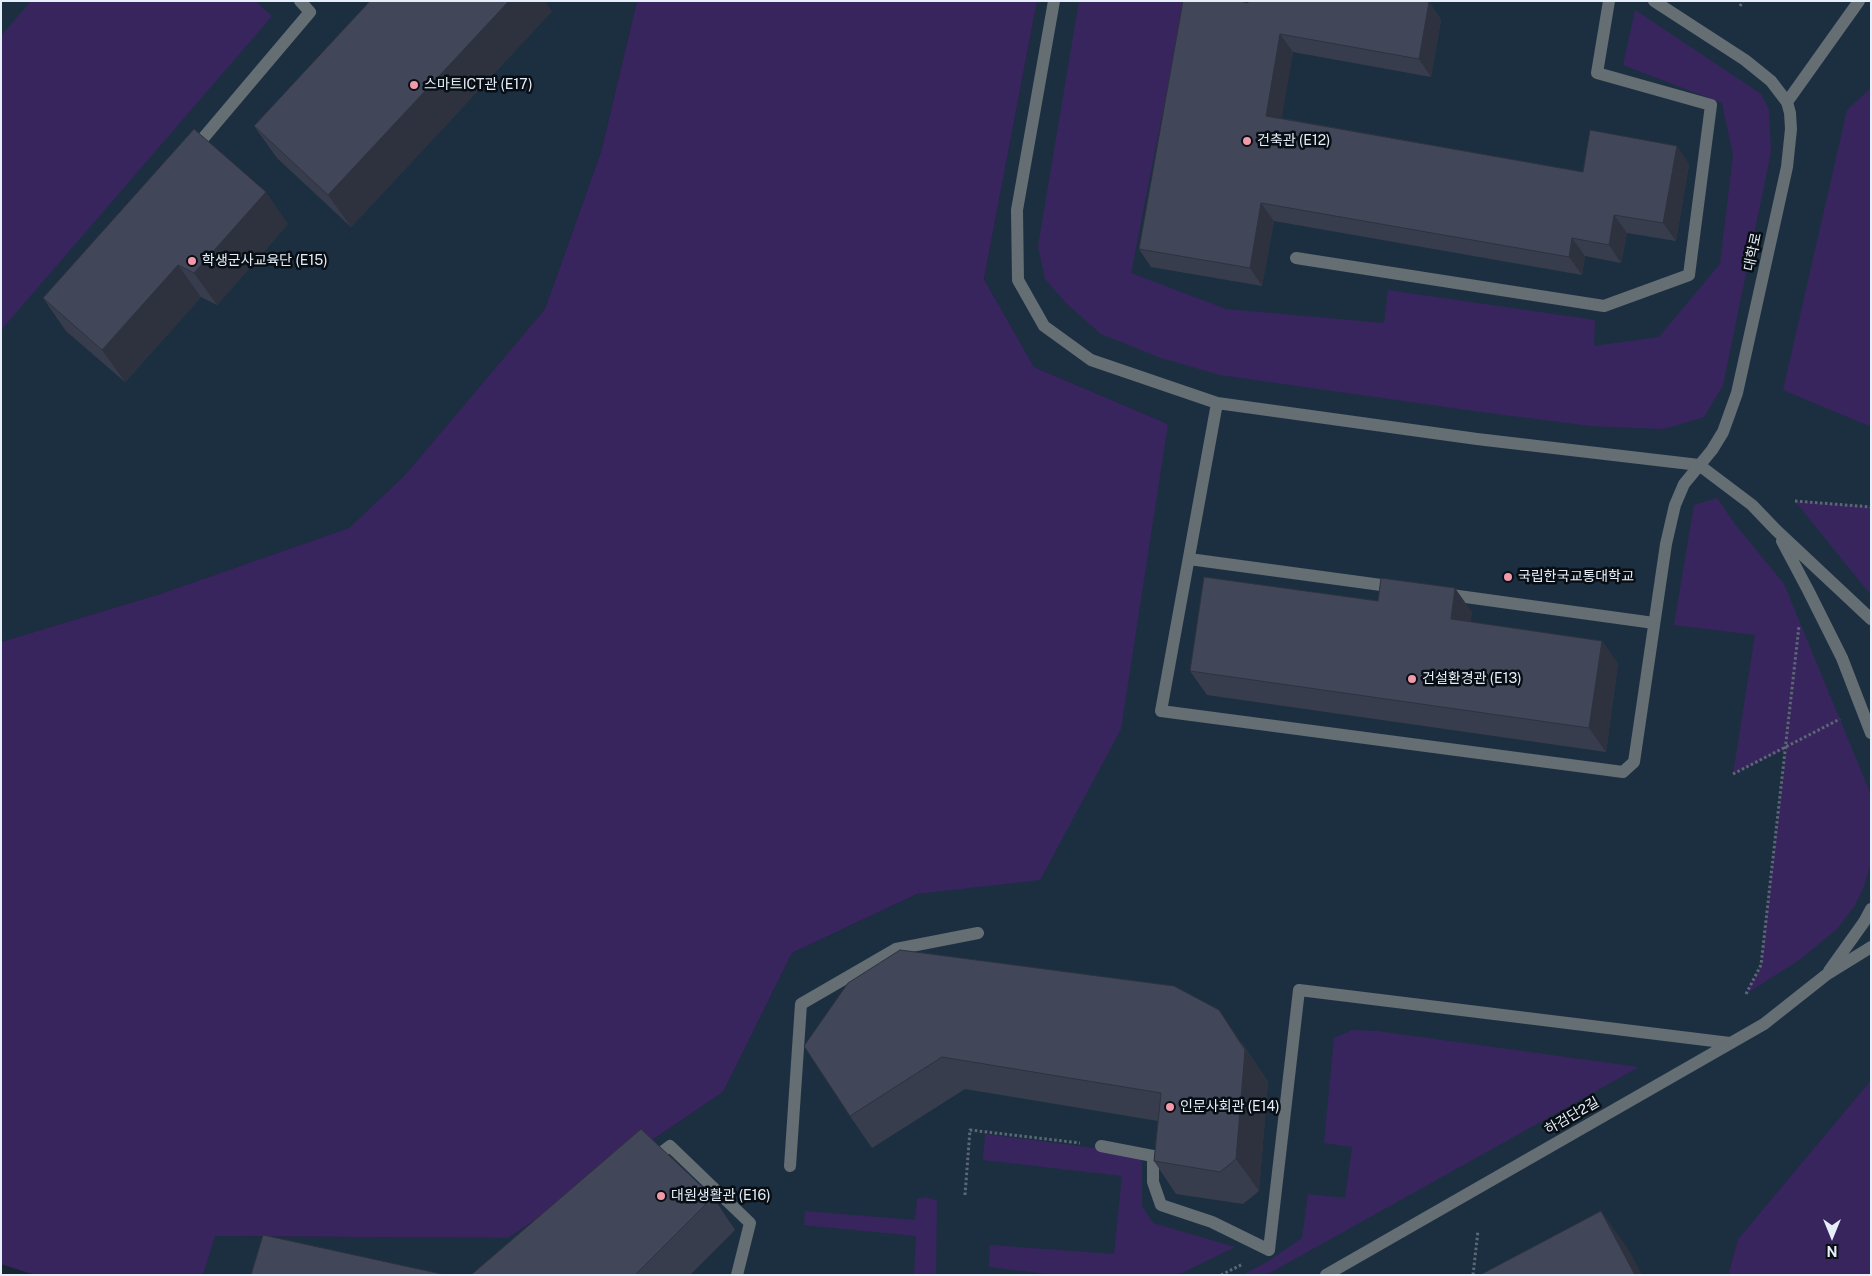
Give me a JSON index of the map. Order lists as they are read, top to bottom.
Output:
{
  "streets": {
    "lane": ["대학로", "하검단2길"]
  },
  "places": [
    "스마트ICT관 (E17)",
    "건축관 (E12)",
    "학생군사교육단 (E15)",
    "국립한국교통대학교",
    "건설환경관 (E13)",
    "인문사회관 (E14)",
    "대원생활관 (E16)"
  ],
  "north": "bottom"
}
